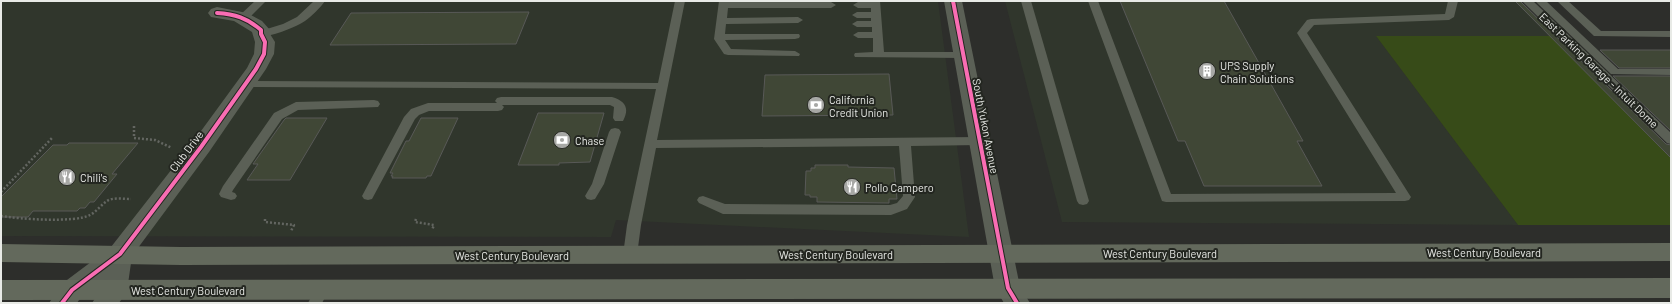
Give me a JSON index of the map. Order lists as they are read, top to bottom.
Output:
{
  "streets": {
    "main road": ["West Century Boulevard"],
    "street": ["South Yukon Avenue", "Club Drive"],
    "lane": ["East Parking Garage - Intuit Dome"]
  },
  "crossings": [
    ["South Yukon Avenue", "West Century Boulevard"],
    ["Club Drive", "West Century Boulevard"]
  ],
  "places": {
    "building": ["UPS Supply Chain Solutions"],
    "bank": ["California Credit Union", "Chase"],
    "restaurant": ["Chili's", "Pollo Campero"]
  }
}
